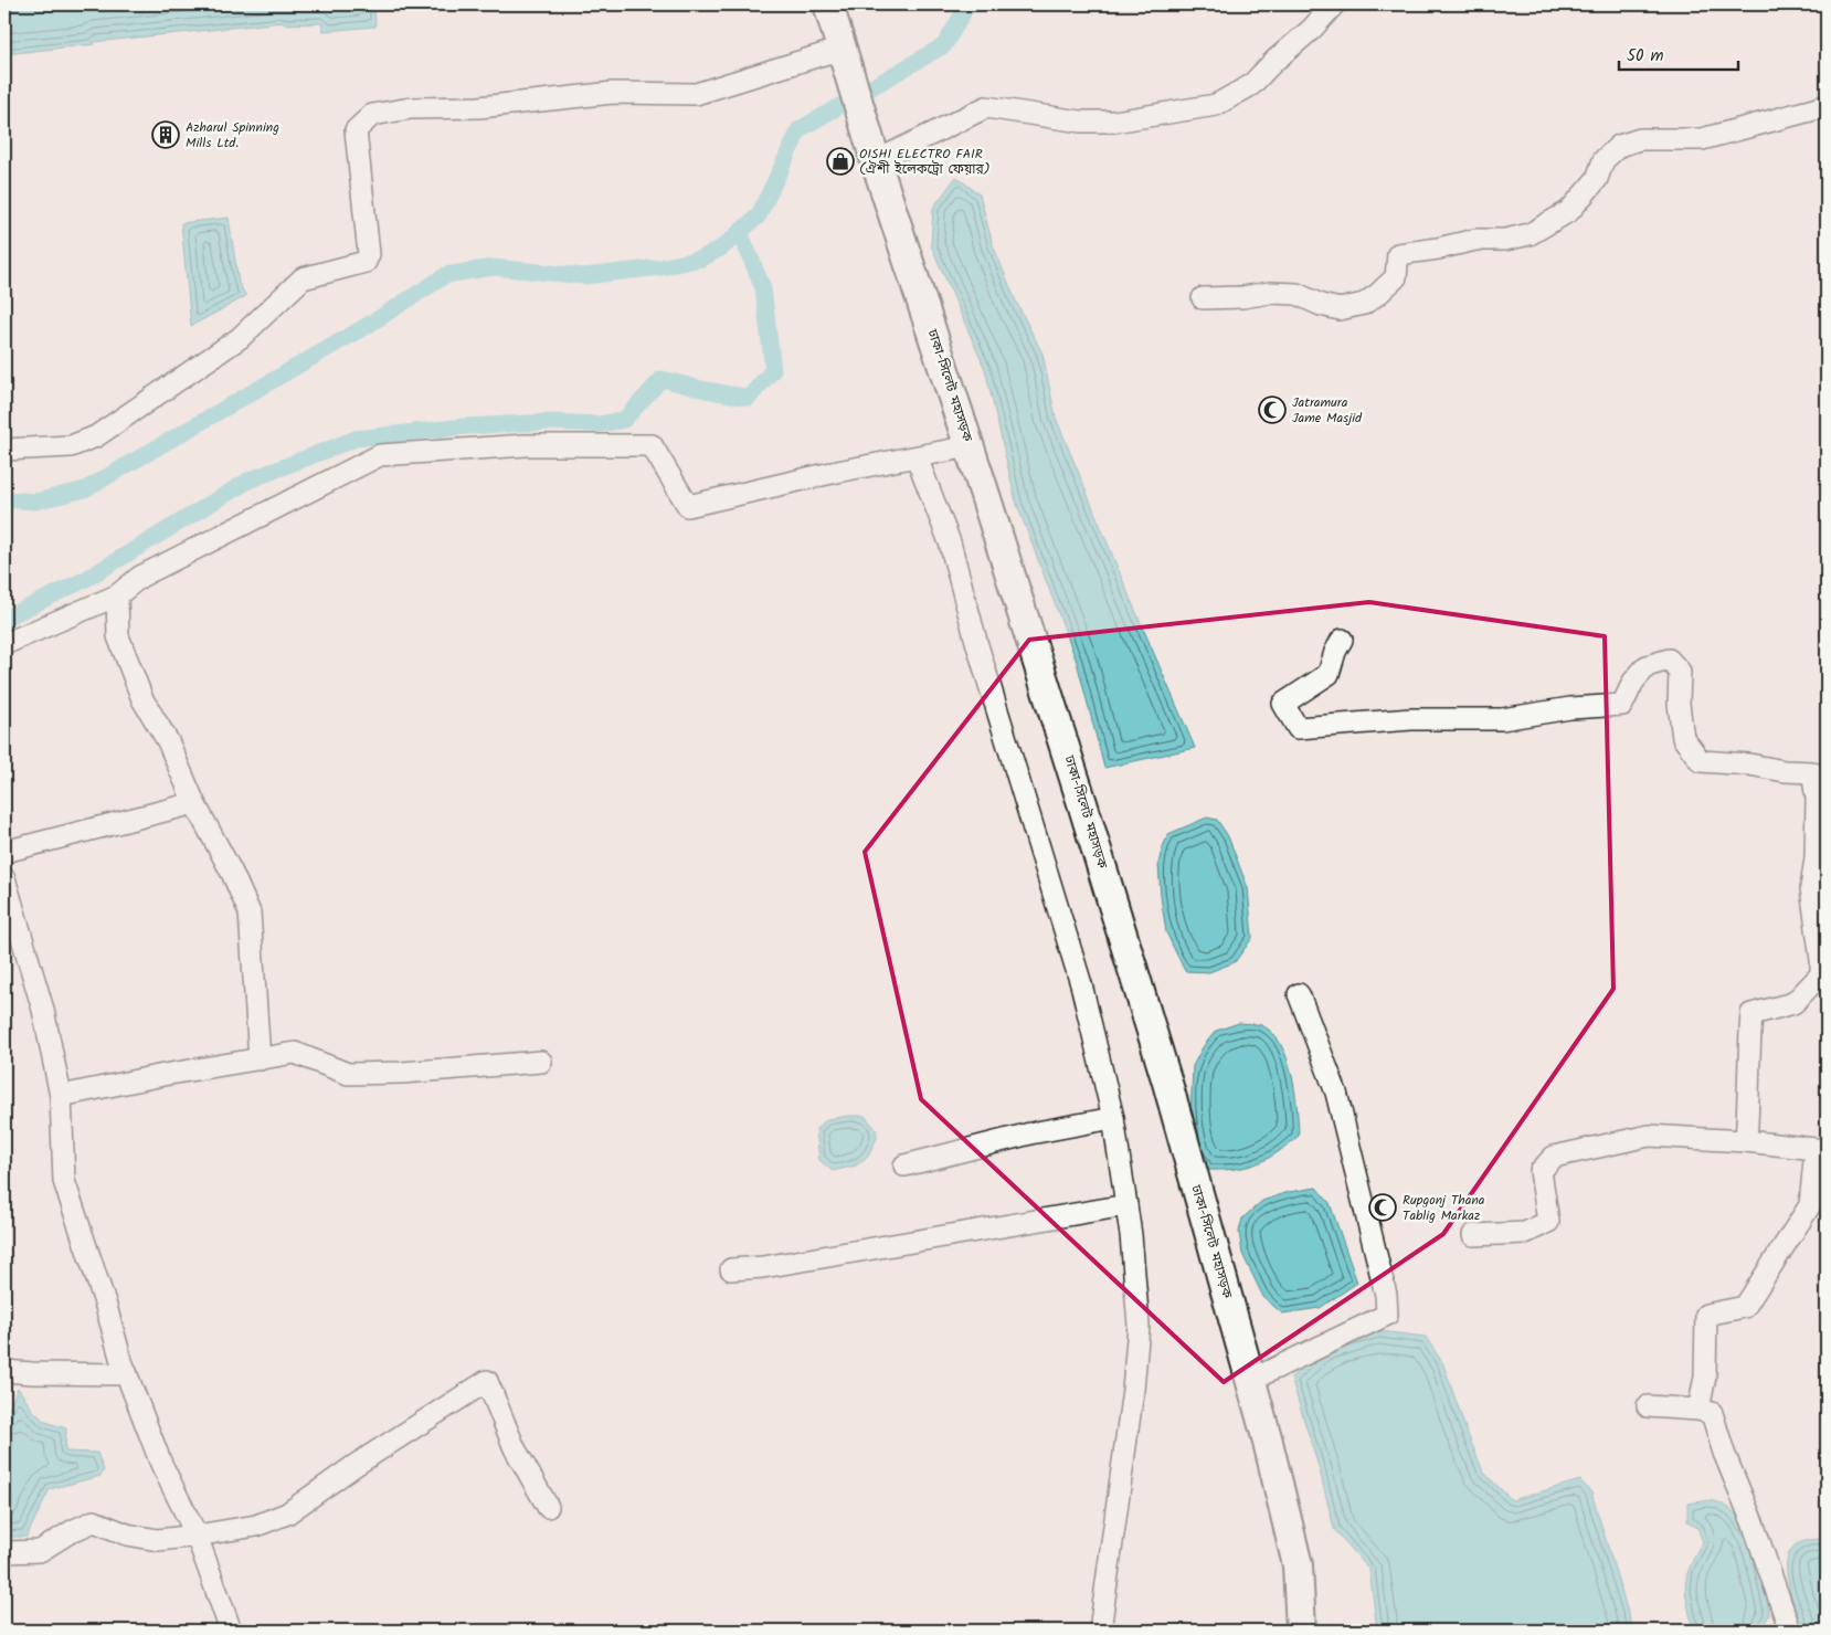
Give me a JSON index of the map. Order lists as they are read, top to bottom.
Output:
{
  "streets": {
    "highway": ["ঢাকা-সিলেট মহাসড়ক"]
  },
  "places": {
    "building": ["Azharul Spinning Mills Ltd."],
    "shop": ["OISHI ELECTRO FAIR (ঐশী ইলেকট্রো ফেয়ার)"],
    "mosque": ["Jatramura Jame Masjid", "Rupgonj Thana Tablig Markaz"]
  },
  "scale_bar": "50 m"
}
